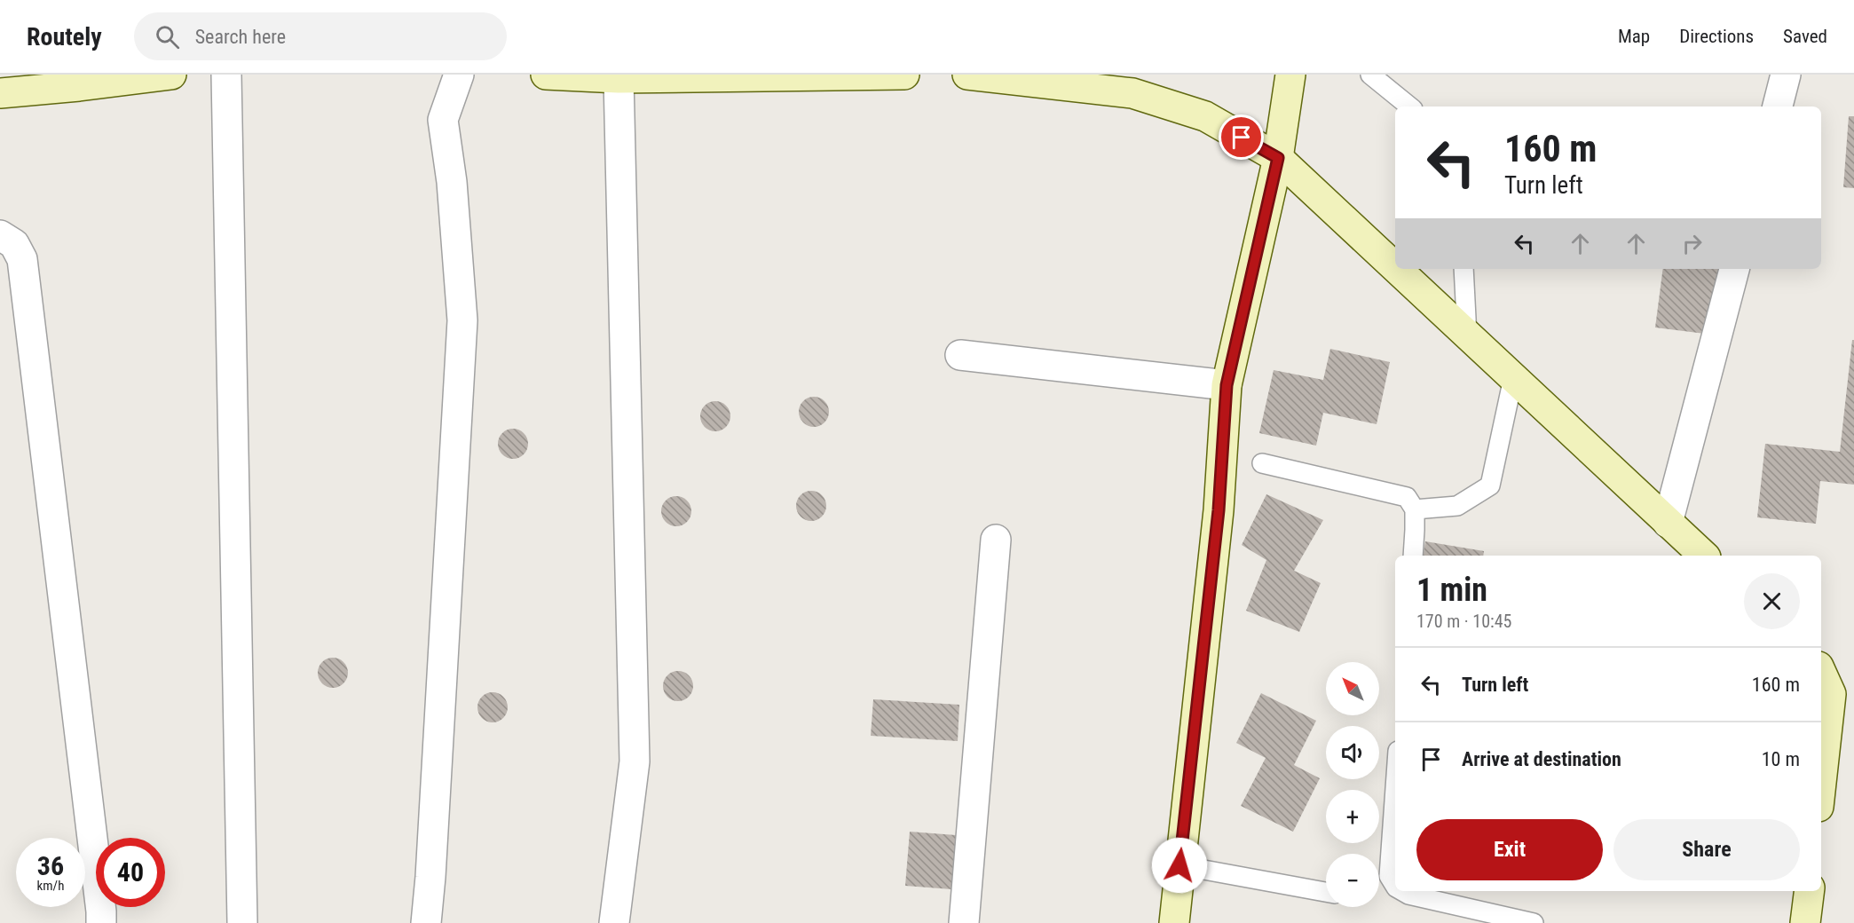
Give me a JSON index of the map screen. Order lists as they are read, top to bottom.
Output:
{
  "north": "top left",
  "page": {
    "header": "Routely",
    "search": "Search here",
    "nav": ["Map", "Directions", "Saved"],
    "turn": ["160 m", "Turn left"],
    "heading": ["1 min", "170 m · 10:45"],
    "list": [
      {
        "name": "Turn left",
        "value": "160 m"
      },
      {
        "name": "Arrive at destination",
        "value": "10 m"
      }
    ],
    "map_buttons": ["+", "−"],
    "buttons": ["Exit", "Share"],
    "speed": "36 km/h",
    "limit": "40"
  }
}
